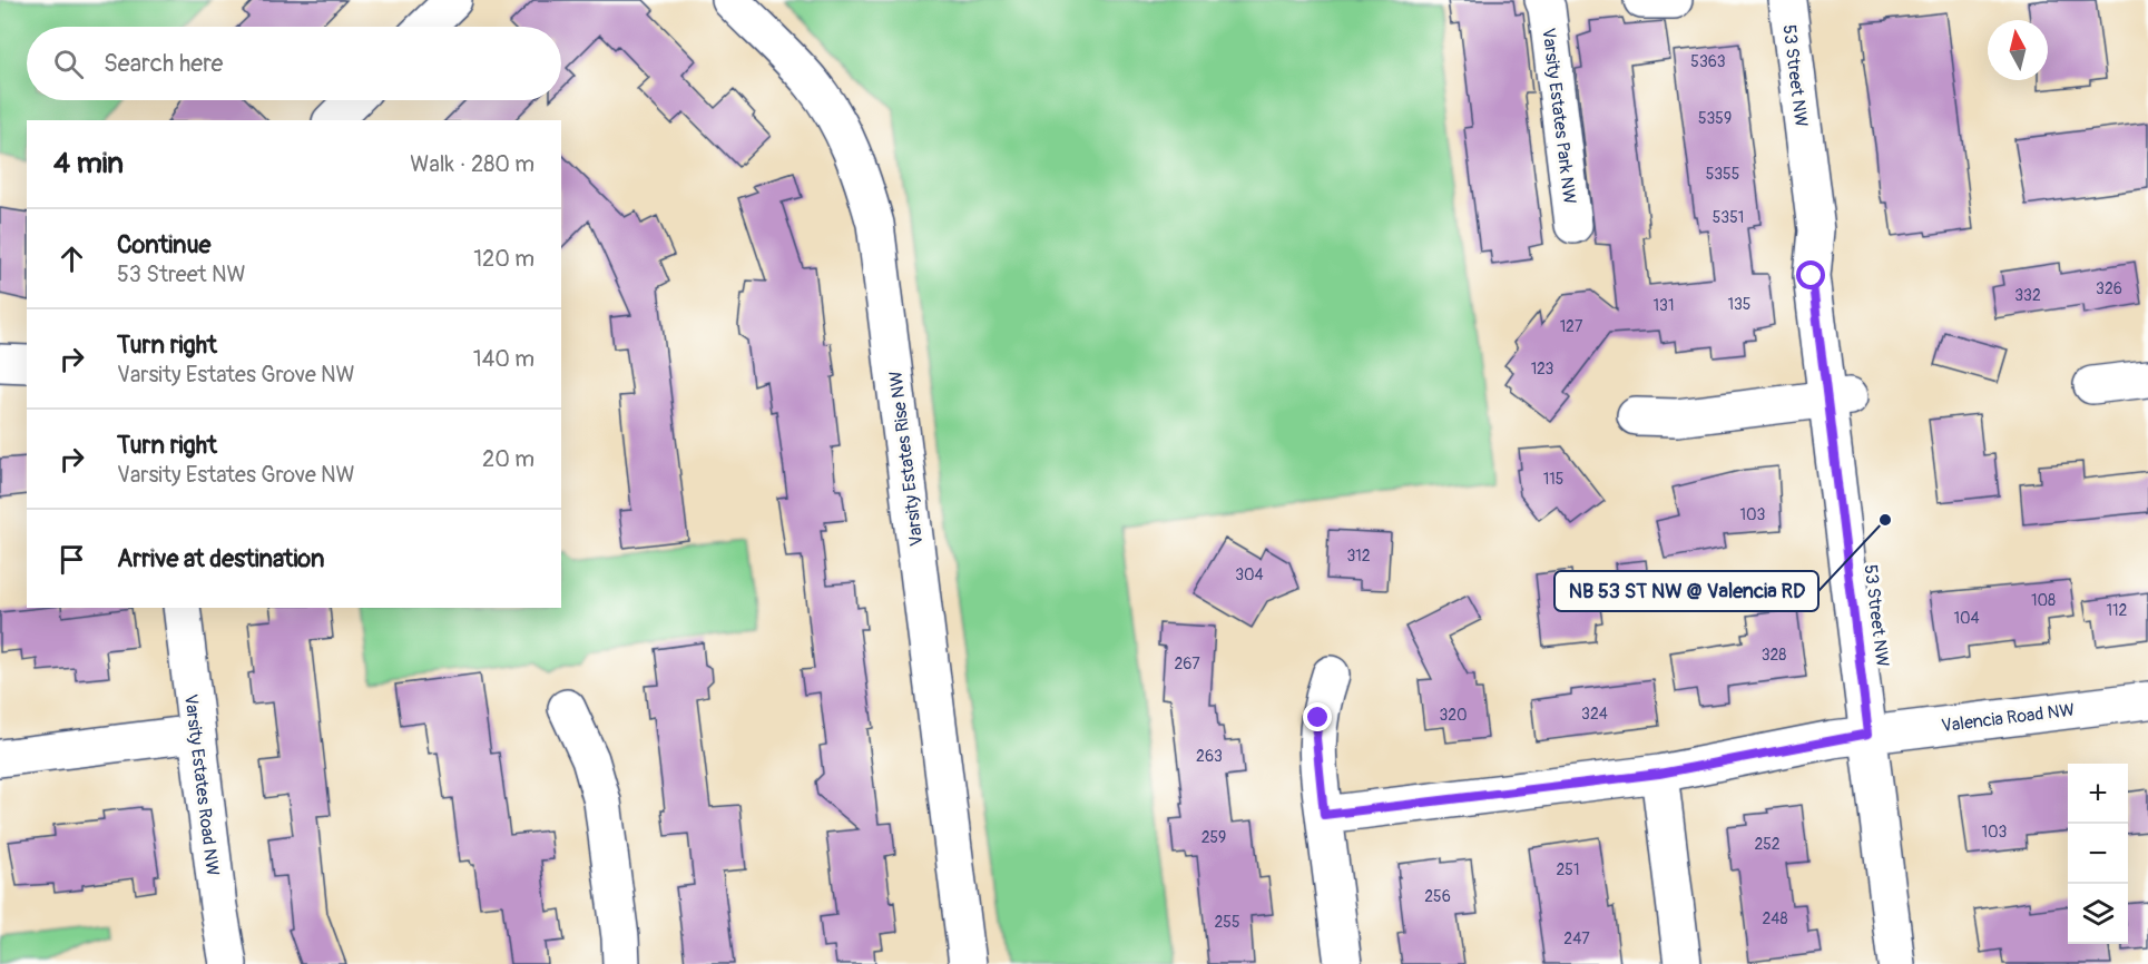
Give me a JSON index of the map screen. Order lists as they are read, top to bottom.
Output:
{
  "streets": {
    "street": [
      "53 Street NW",
      "Varsity Estates Park NW",
      "Varsity Estates Rise NW",
      "Valencia Road NW",
      "Varsity Estates Road NW"
    ]
  },
  "crossings": [
    ["53 Street NW", "Valencia Road NW"]
  ],
  "places": ["NB 53 ST NW @ Valencia RD"],
  "house_numbers": [
    "5363",
    "5359",
    "5355",
    "5351",
    "326",
    "332",
    "135",
    "131",
    "127",
    "123",
    "115",
    "103",
    "312",
    "304",
    "108",
    "112",
    "104",
    "328",
    "267",
    "324",
    "320",
    "263",
    "103",
    "259",
    "252",
    "251",
    "256",
    "248",
    "255",
    "247"
  ],
  "north": "top",
  "page": {
    "search": "Search here",
    "heading": ["4 min", "Walk · 280 m"],
    "list": [
      ["Continue", "53 Street NW", "120 m"],
      ["Turn right", "Varsity Estates Grove NW", "140 m"],
      ["Turn right", "Varsity Estates Grove NW", "20 m"],
      "Arrive at destination"
    ],
    "map_buttons": ["+", "−"]
  }
}
